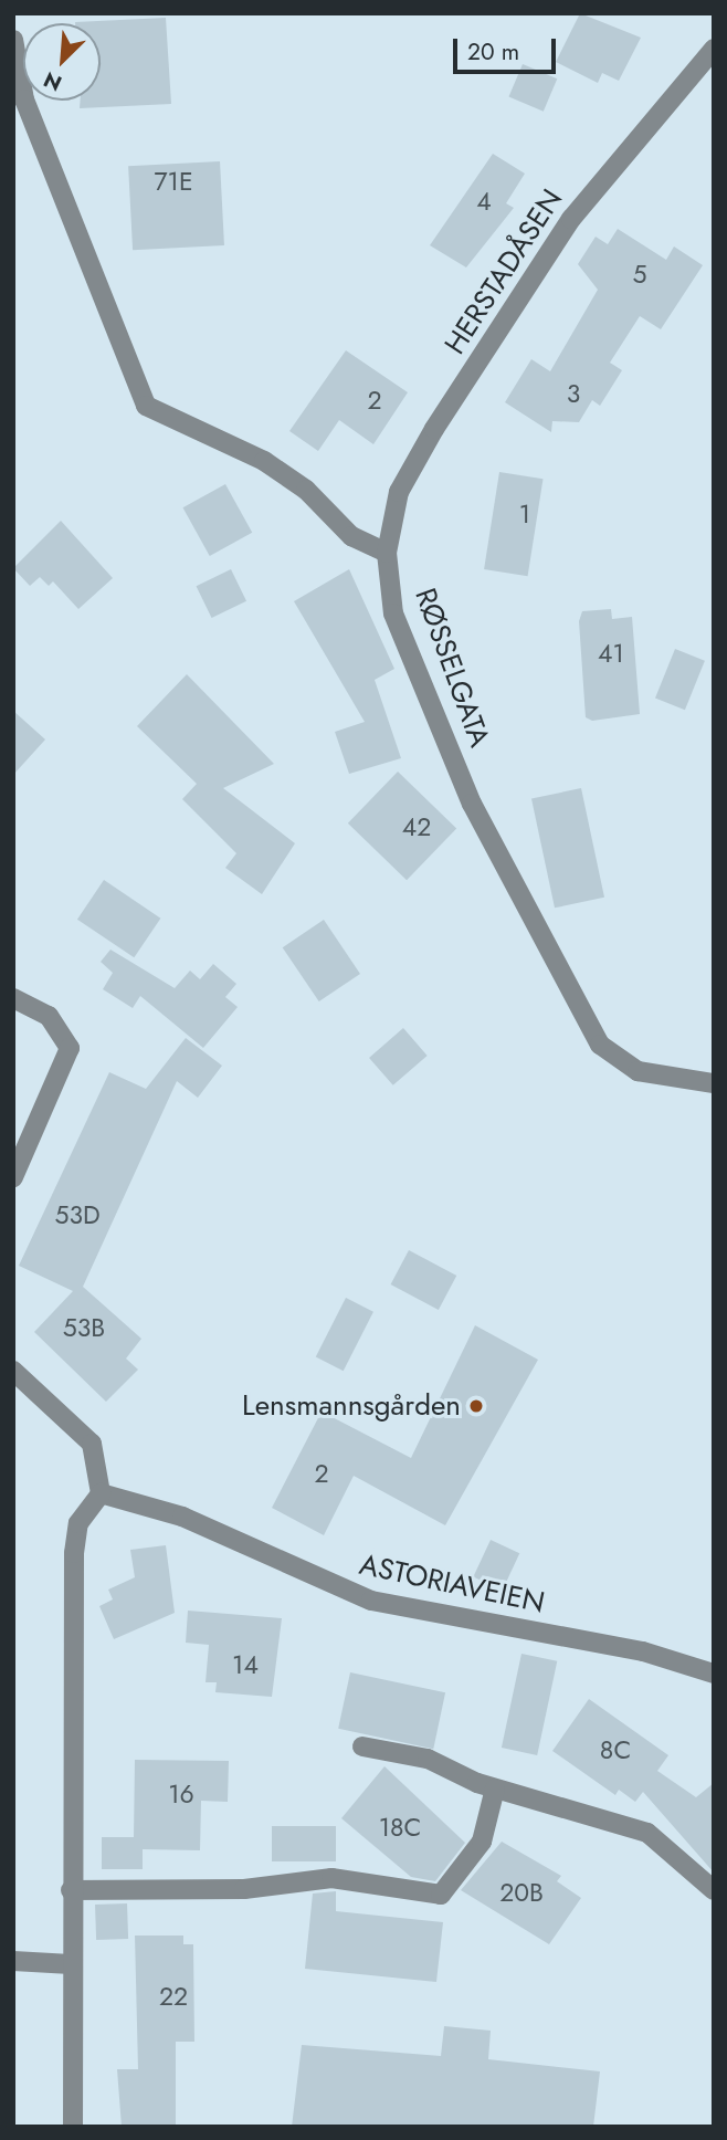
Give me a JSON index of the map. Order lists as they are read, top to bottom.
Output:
{
  "streets": {
    "street": ["HERSTADÅSEN", "RØSSELGATA", "ASTORIAVEIEN"]
  },
  "crossings": [
    ["HERSTADÅSEN", "RØSSELGATA"]
  ],
  "places": ["Lensmannsgården"],
  "house_numbers": [
    "71E",
    "4",
    "5",
    "3",
    "2",
    "1",
    "41",
    "42",
    "53D",
    "53B",
    "2",
    "14",
    "8C",
    "16",
    "18C",
    "20B",
    "22"
  ],
  "scale_bar": "20 m",
  "north": "bottom left"
}
